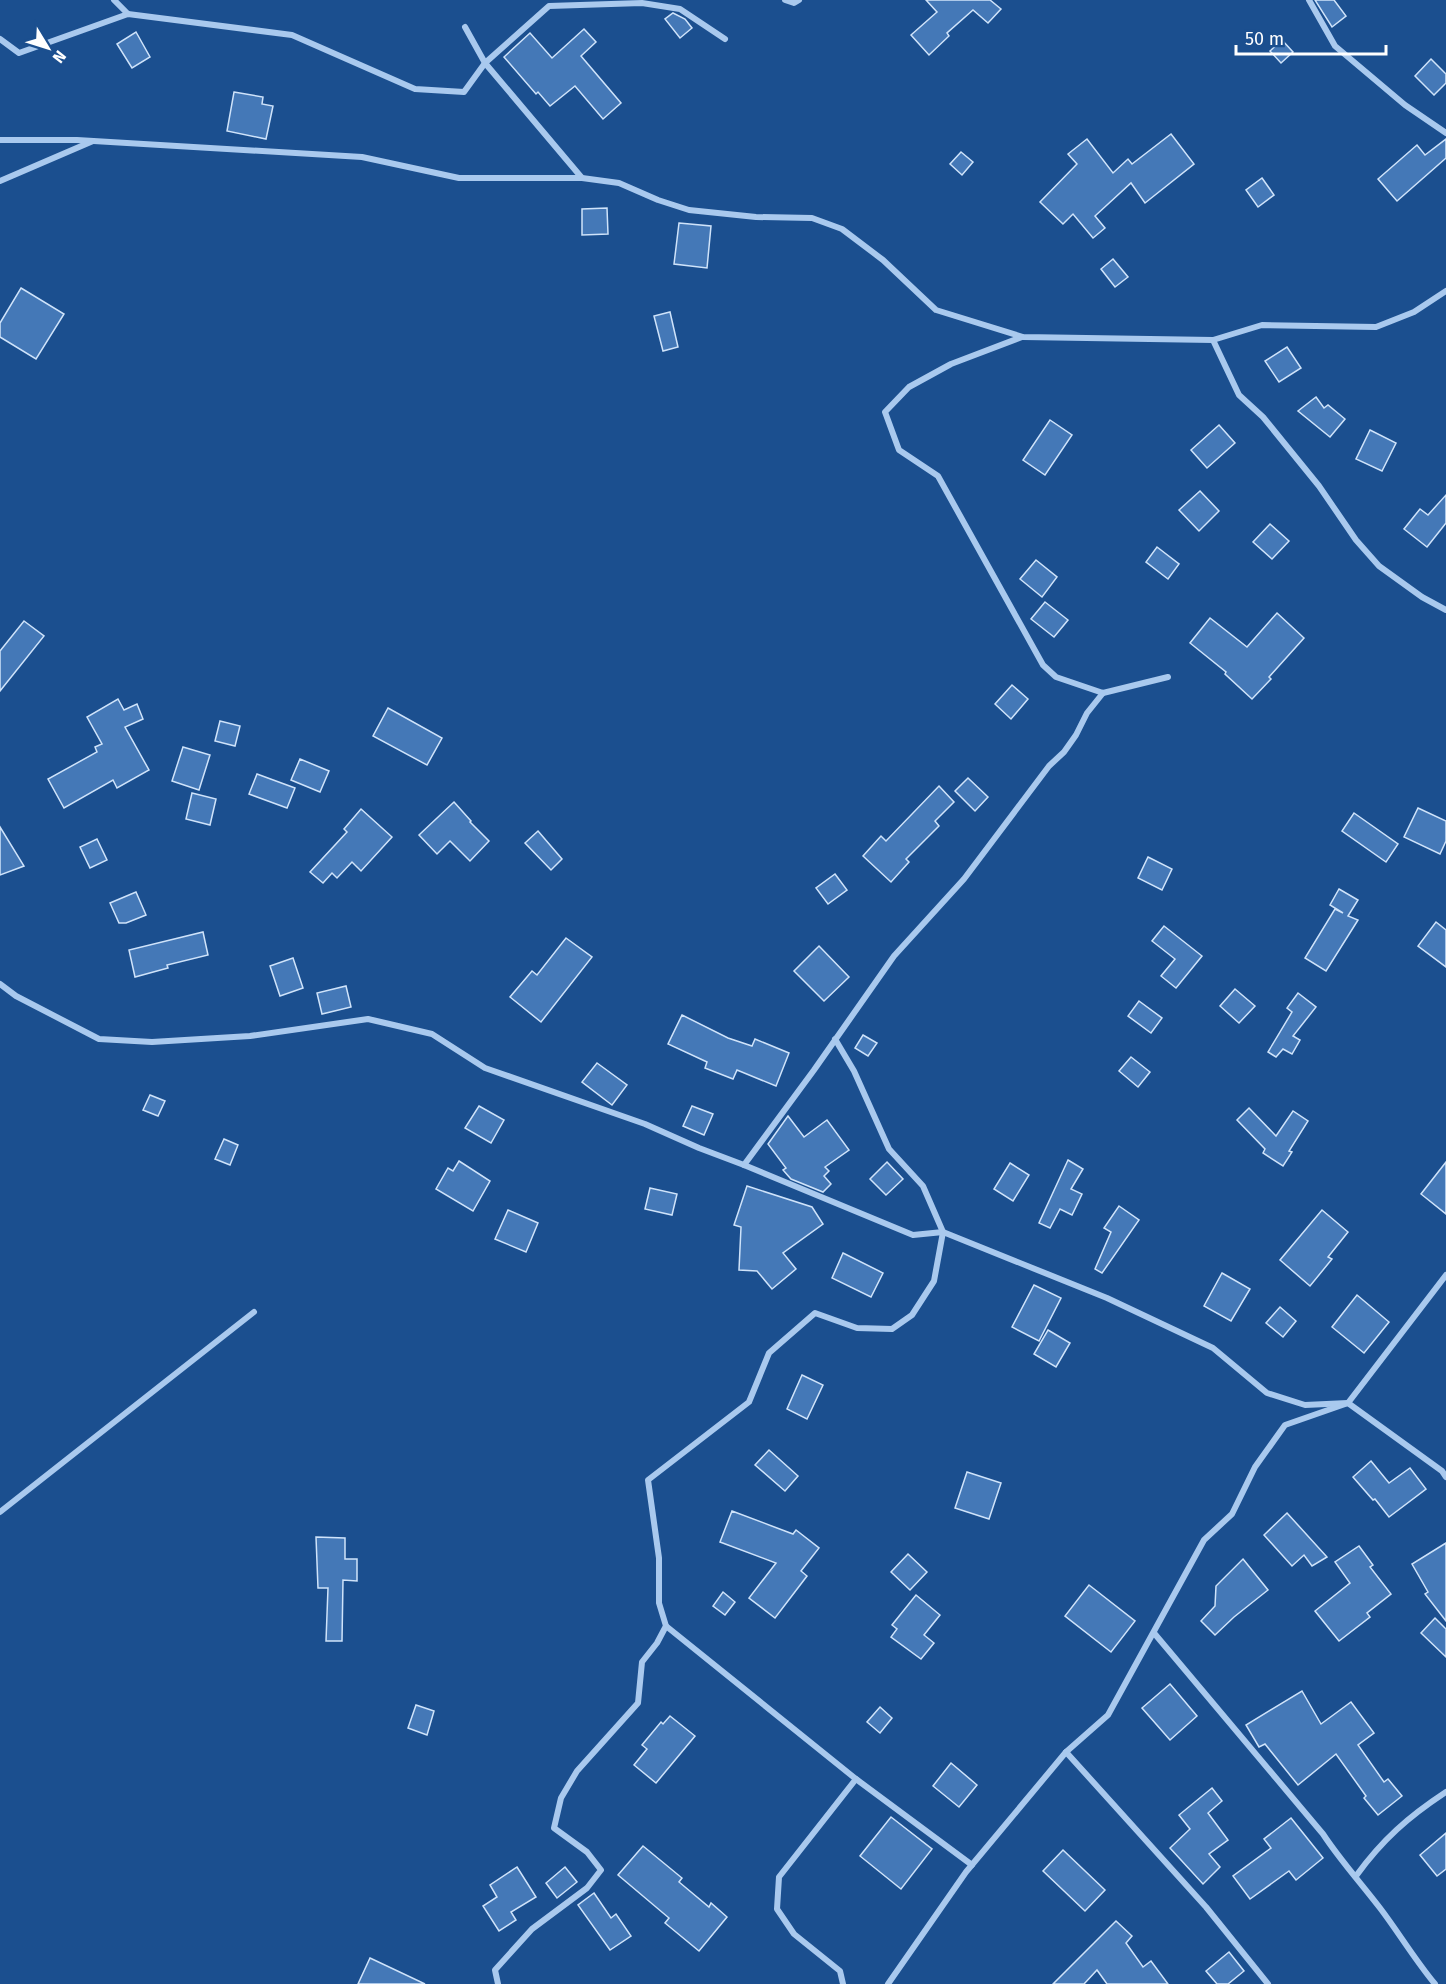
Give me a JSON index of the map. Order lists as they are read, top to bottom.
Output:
{
  "scale_bar": "50 m",
  "north": "bottom right"
}
